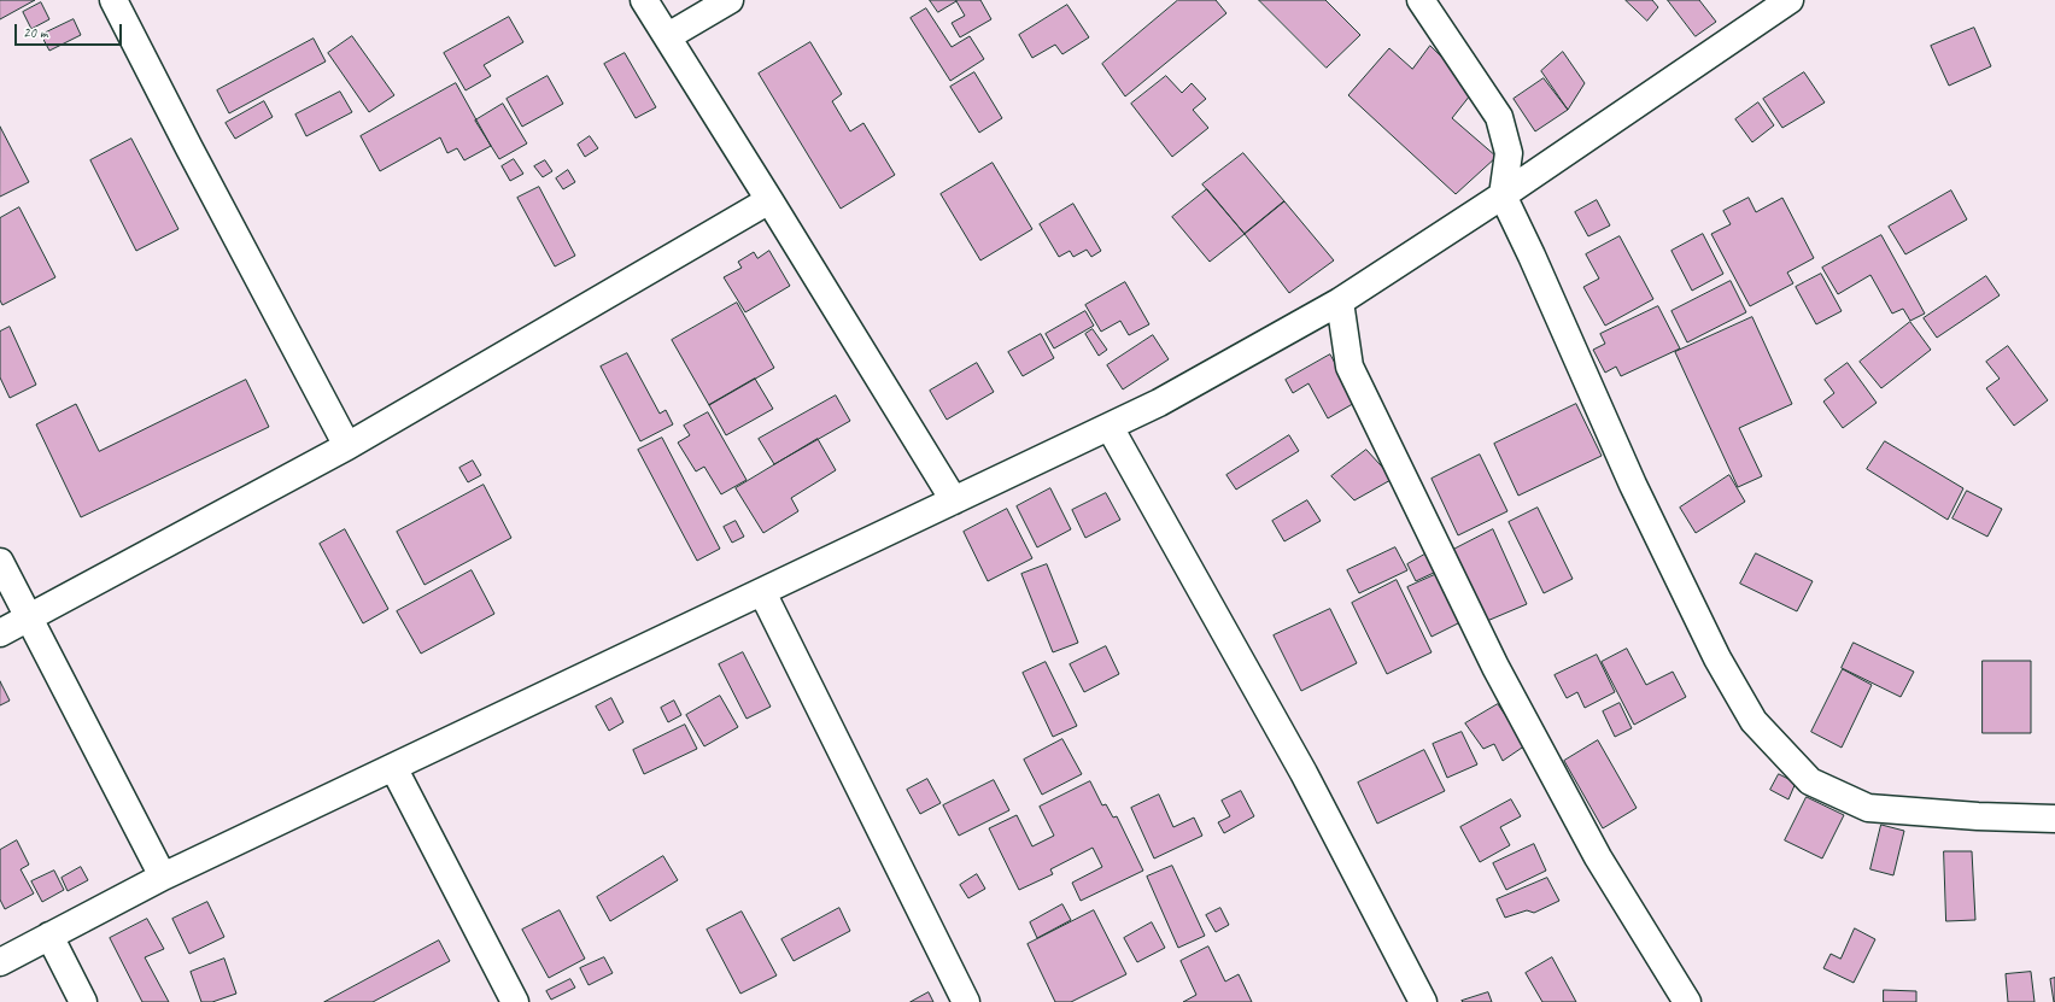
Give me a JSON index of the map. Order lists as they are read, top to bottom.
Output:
{
  "scale_bar": "20 m"
}
